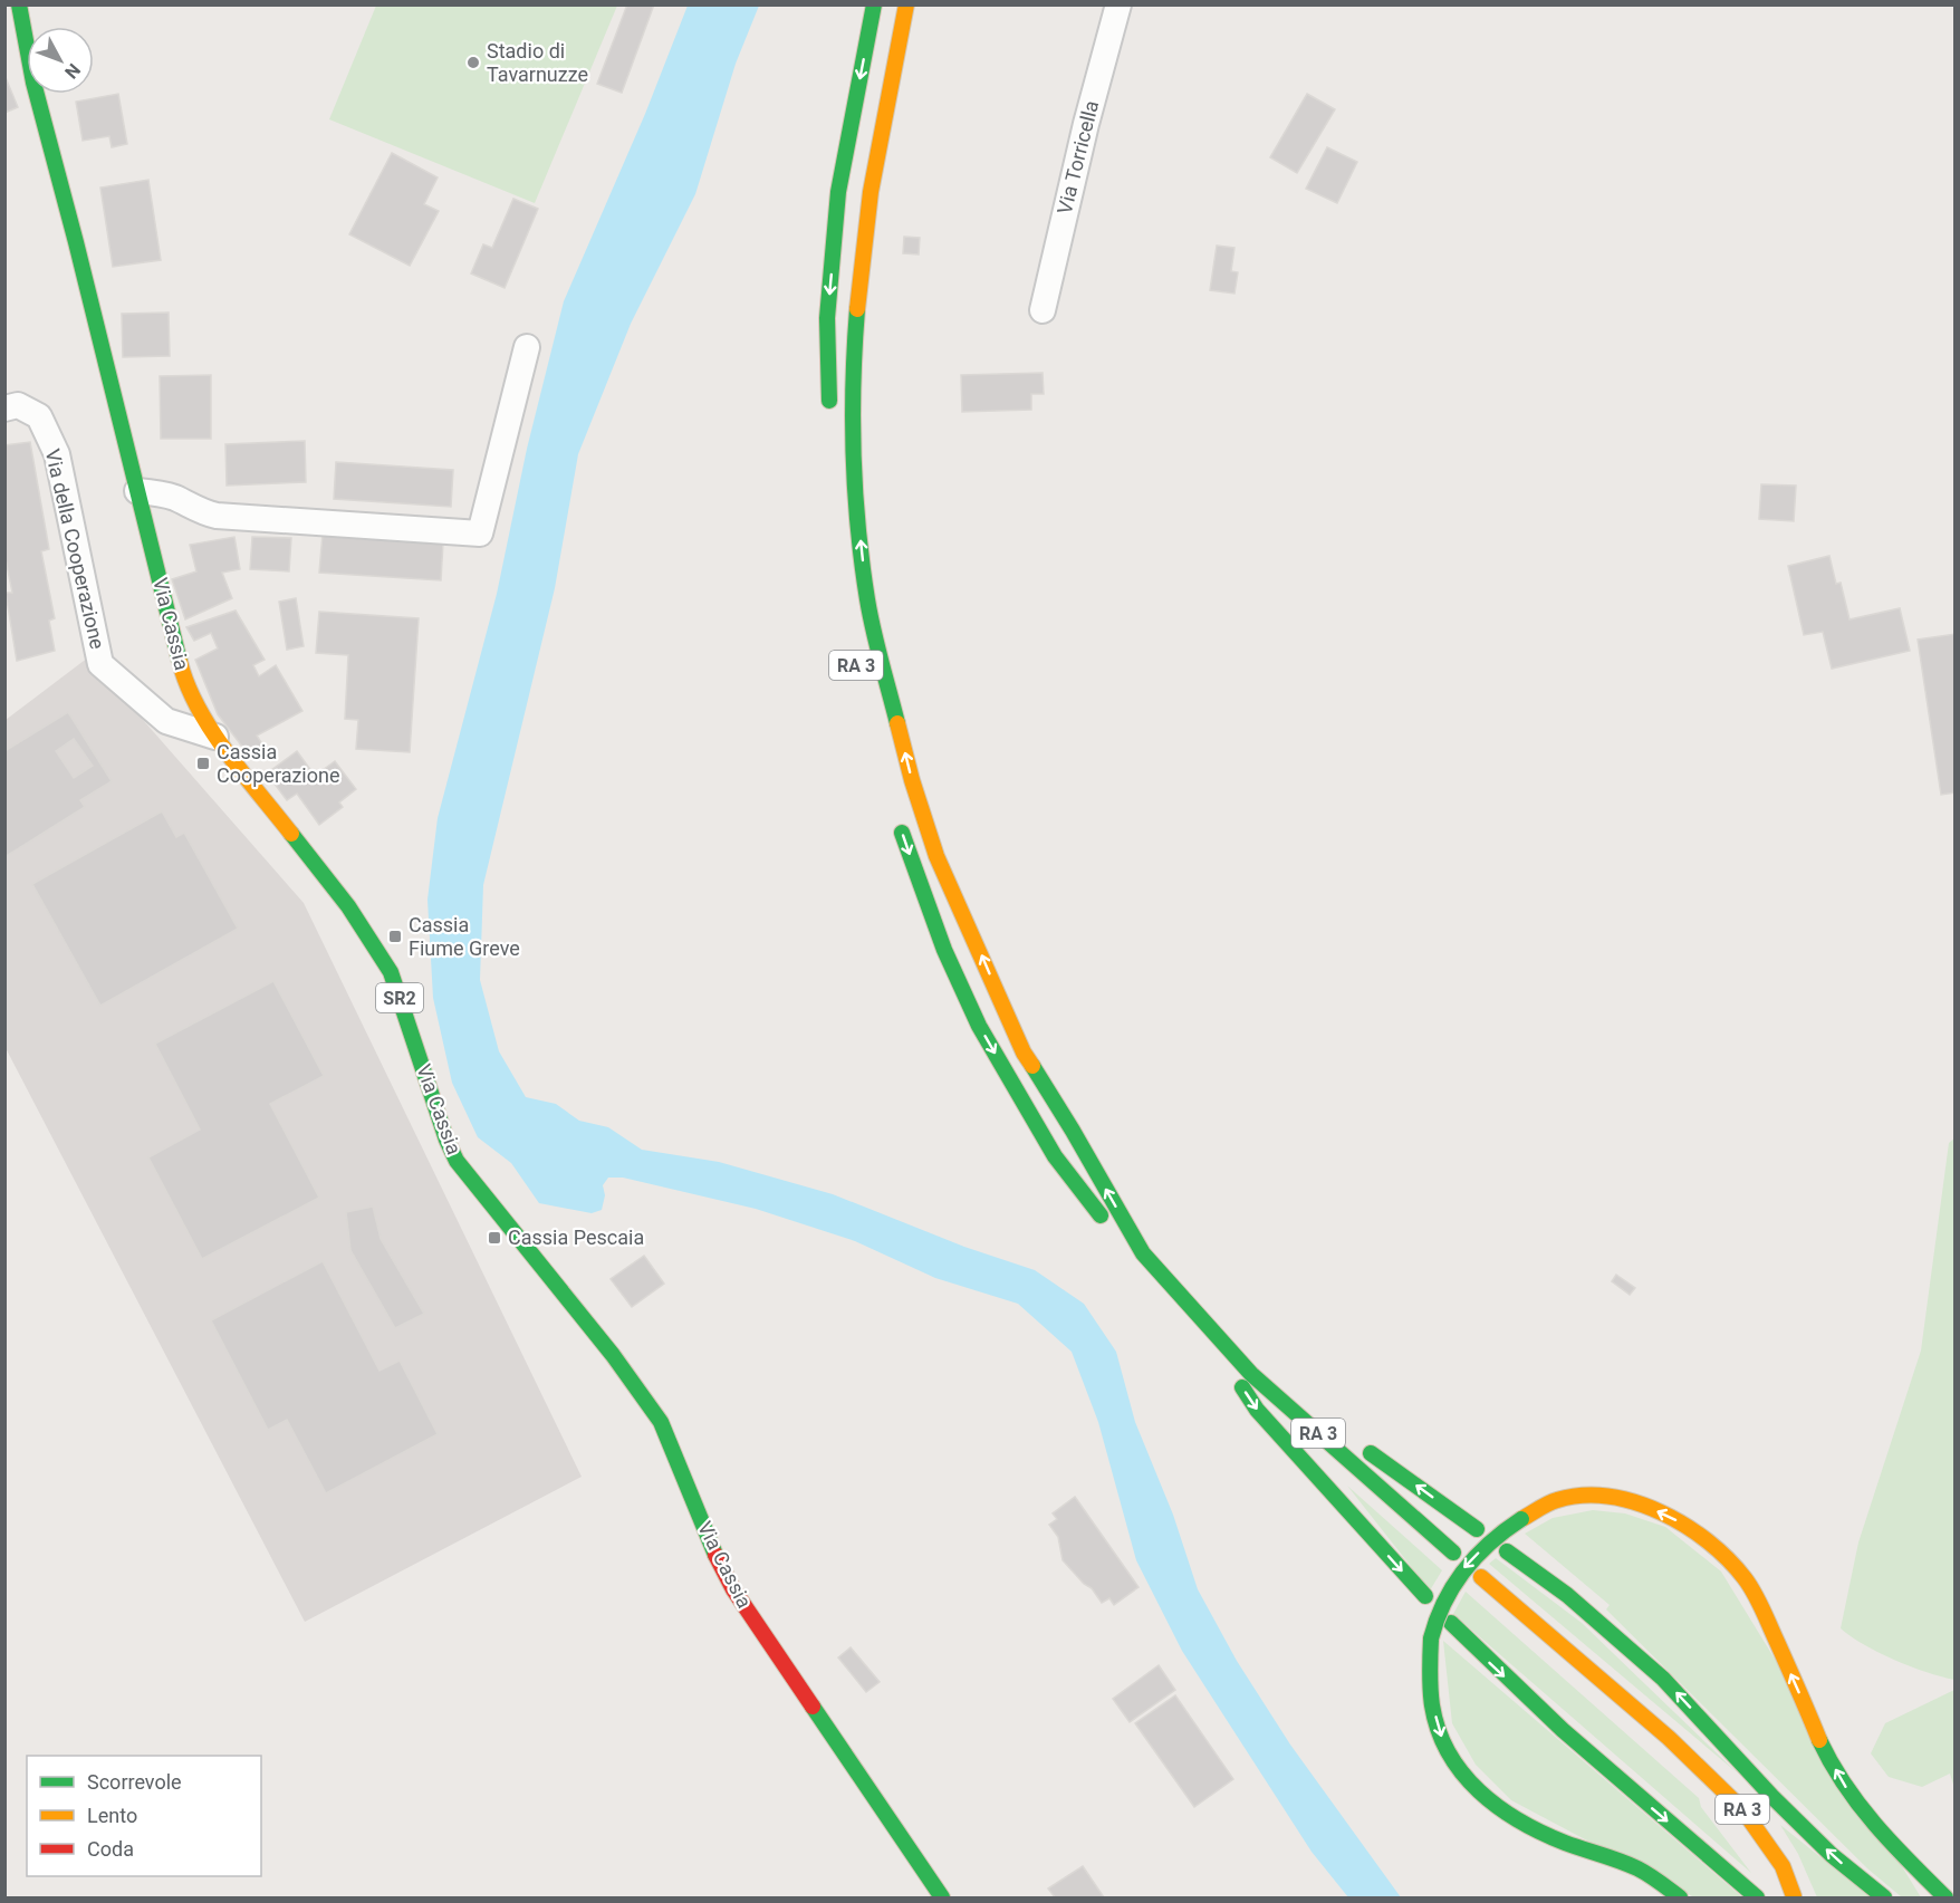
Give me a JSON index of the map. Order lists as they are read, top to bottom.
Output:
{
  "streets": {
    "main road": ["Via Cassia", "RA 3", "SR2"],
    "street": ["Via Torricella", "Via della Cooperazione"]
  },
  "crossings": [
    ["Via della Cooperazione", "Via Cassia"]
  ],
  "places": {
    "other": ["Stadio di Tavarnuzze"],
    "transit": ["Cassia Cooperazione", "Cassia Fiume Greve", "Cassia Pescaia"]
  },
  "legend": ["Scorrevole", "Lento", "Coda"],
  "north": "bottom right"
}
